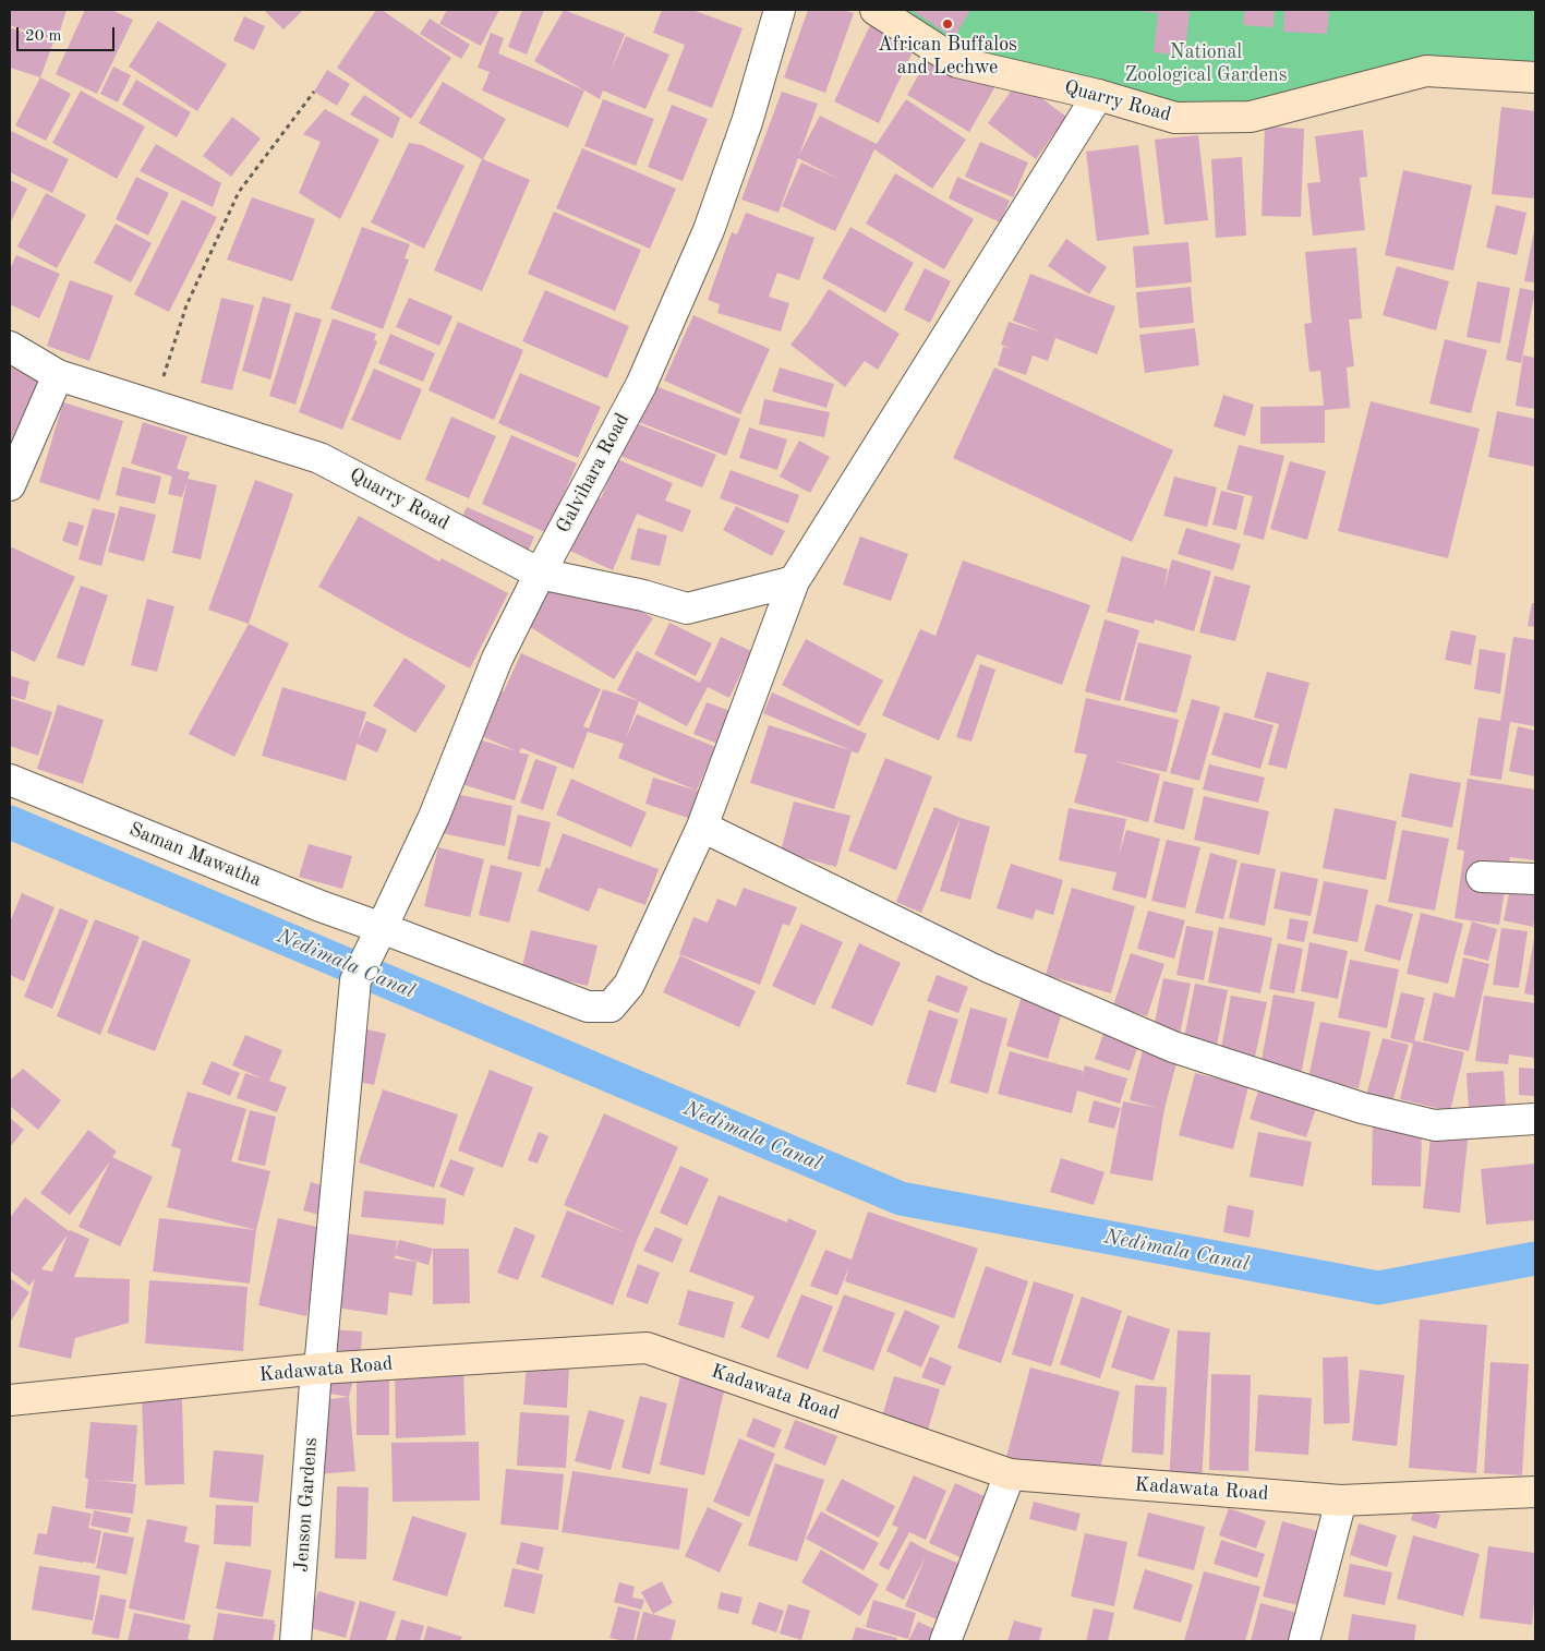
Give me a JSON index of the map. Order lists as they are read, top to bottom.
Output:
{
  "streets": {
    "street": [
      "Quarry Road",
      "Galvihara Road",
      "Saman Mawatha",
      "Kadawata Road",
      "Jenson Gardens"
    ]
  },
  "crossings": [
    ["Quarry Road", "Galvihara Road"],
    ["Quarry Road", "Saman Mawatha"],
    ["Galvihara Road", "Saman Mawatha"],
    ["Galvihara Road", "Jenson Gardens"],
    ["Saman Mawatha", "Jenson Gardens"],
    ["Kadawata Road", "Jenson Gardens"]
  ],
  "water": ["Nedimala Canal"],
  "parks": ["National Zoological Gardens"],
  "places": ["African Buffalos and Lechwe"],
  "scale_bar": "20 m"
}
